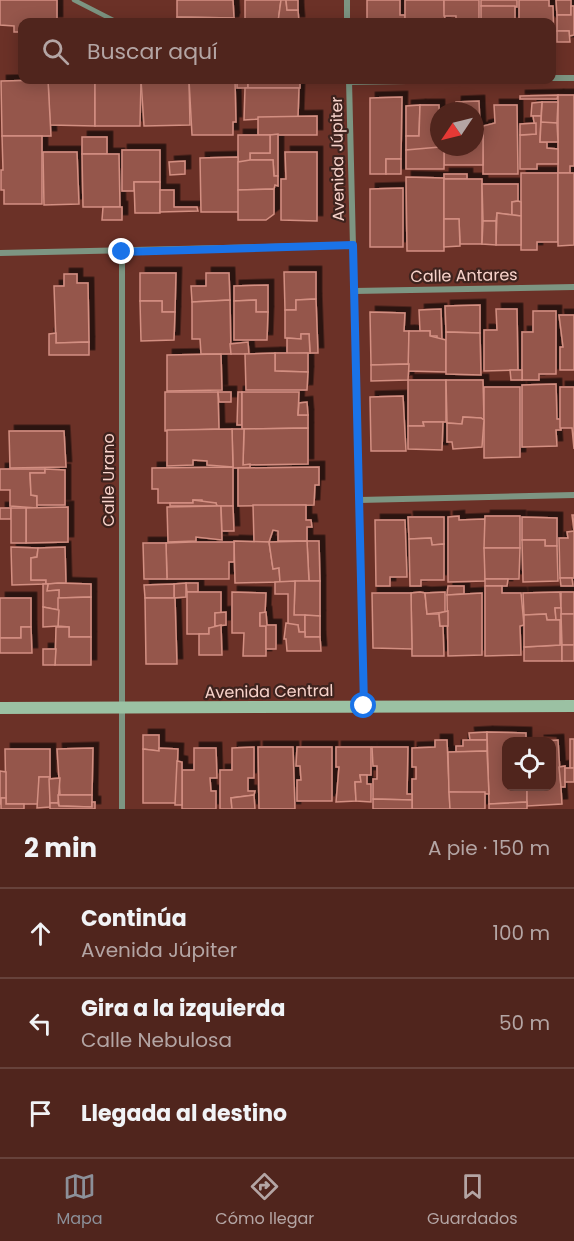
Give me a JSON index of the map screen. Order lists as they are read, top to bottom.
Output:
{
  "streets": {
    "street": [
      "Avenida Júpiter",
      "Calle Antares",
      "Calle Urano",
      "Avenida Central"
    ]
  },
  "crossings": [
    ["Avenida Júpiter", "Calle Antares"],
    ["Avenida Júpiter", "Avenida Central"],
    ["Calle Urano", "Avenida Central"]
  ],
  "north": "bottom left",
  "page": {
    "search": "Buscar aquí",
    "heading": ["2 min", "A pie · 150 m"],
    "list": [
      ["Continúa", "Avenida Júpiter", "100 m"],
      ["Gira a la izquierda", "Calle Nebulosa", "50 m"],
      "Llegada al destino"
    ],
    "nav": ["Mapa", "Cómo llegar", "Guardados"]
  }
}
